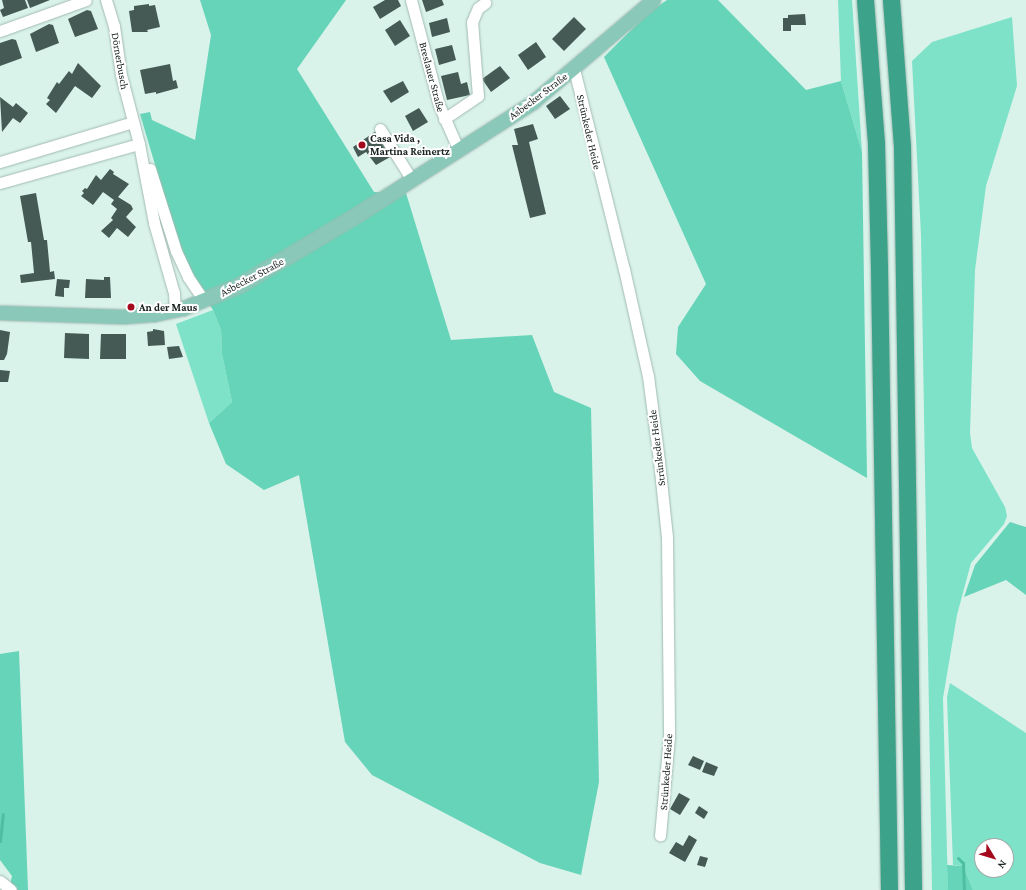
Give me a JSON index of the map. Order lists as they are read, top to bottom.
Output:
{
  "streets": {
    "main road": ["Asbecker Straße"],
    "street": ["Dörnerbusch", "Breslauer Straße", "Strünkeder Heide"]
  },
  "crossings": [
    ["Breslauer Straße", "Asbecker Straße"],
    ["Asbecker Straße", "Strünkeder Heide"]
  ],
  "places": ["Casa Vida , Martina Reinertz", "An der Maus"],
  "north": "bottom right"
}
